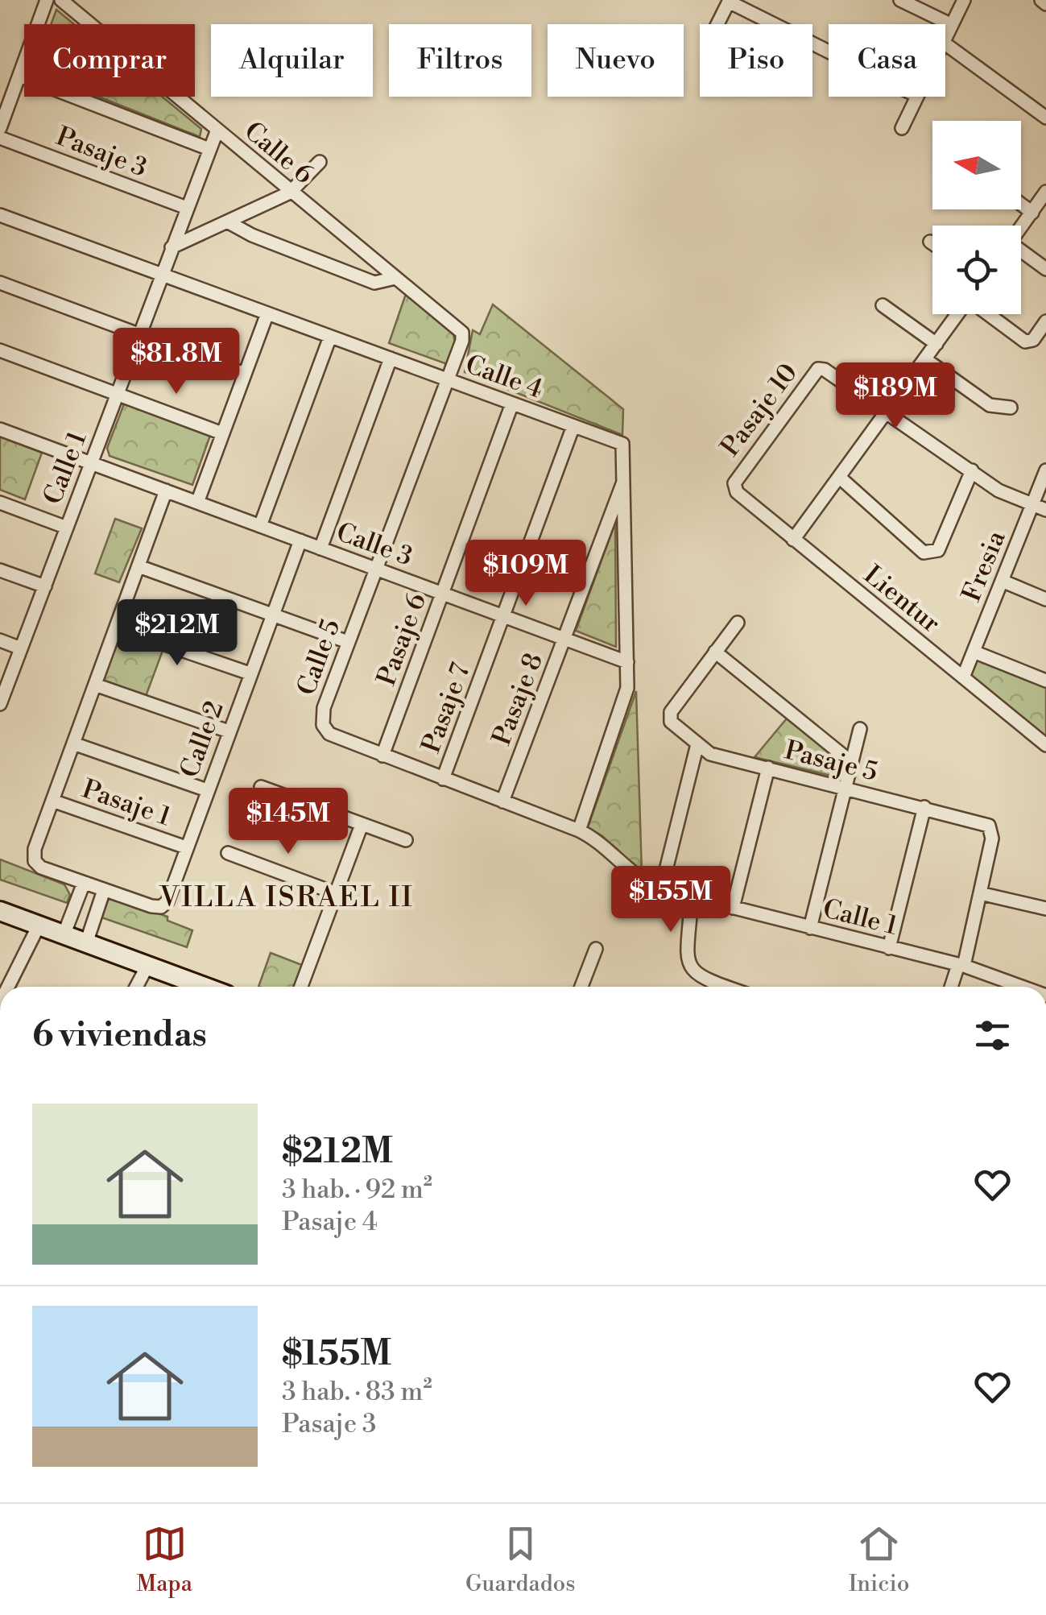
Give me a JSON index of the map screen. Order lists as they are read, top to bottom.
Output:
{
  "streets": {
    "street": [
      "Pasaje 3",
      "Calle 6",
      "Calle 4",
      "Pasaje 10",
      "Calle 1",
      "Calle 3",
      "Fresia",
      "Lientur",
      "Pasaje 6",
      "Calle 5",
      "Pasaje 8",
      "Pasaje 7",
      "Calle 2",
      "Pasaje 5",
      "Pasaje 1"
    ]
  },
  "crossings": [
    ["Pasaje 3", "Calle 1"],
    ["Calle 6", "Calle 1"],
    ["Calle 6", "Calle 5"],
    ["Calle 4", "Calle 1"],
    ["Calle 4", "Calle 3"],
    ["Calle 4", "Pasaje 6"],
    ["Calle 4", "Calle 5"],
    ["Calle 4", "Pasaje 8"],
    ["Calle 4", "Pasaje 7"],
    ["Pasaje 10", "Lientur"],
    ["Calle 1", "Calle 3"],
    ["Calle 1", "Calle 5"],
    ["Calle 3", "Pasaje 6"],
    ["Calle 3", "Calle 5"],
    ["Calle 3", "Pasaje 8"],
    ["Calle 3", "Pasaje 7"],
    ["Calle 3", "Calle 2"],
    ["Fresia", "Lientur"],
    ["Pasaje 6", "Calle 5"],
    ["Calle 5", "Pasaje 8"],
    ["Calle 5", "Pasaje 7"],
    ["Calle 2", "Pasaje 1"]
  ],
  "districts": ["VILLA ISRAEL II"],
  "north": "left",
  "page": {
    "chip": [
      "Comprar",
      "Alquilar",
      "Filtros",
      "Nuevo",
      "Piso",
      "Casa"
    ],
    "price": [
      "$81.8M",
      "$189M",
      "$109M",
      "$212M",
      "$145M",
      "$155M"
    ],
    "heading": "6 viviendas",
    "list": [
      {
        "name": "$212M",
        "note": "3 hab. · 92 m² · Pasaje 4"
      },
      {
        "name": "$155M",
        "note": "3 hab. · 83 m² · Pasaje 3"
      }
    ],
    "tabs": ["Mapa", "Guardados", "Inicio"]
  }
}
